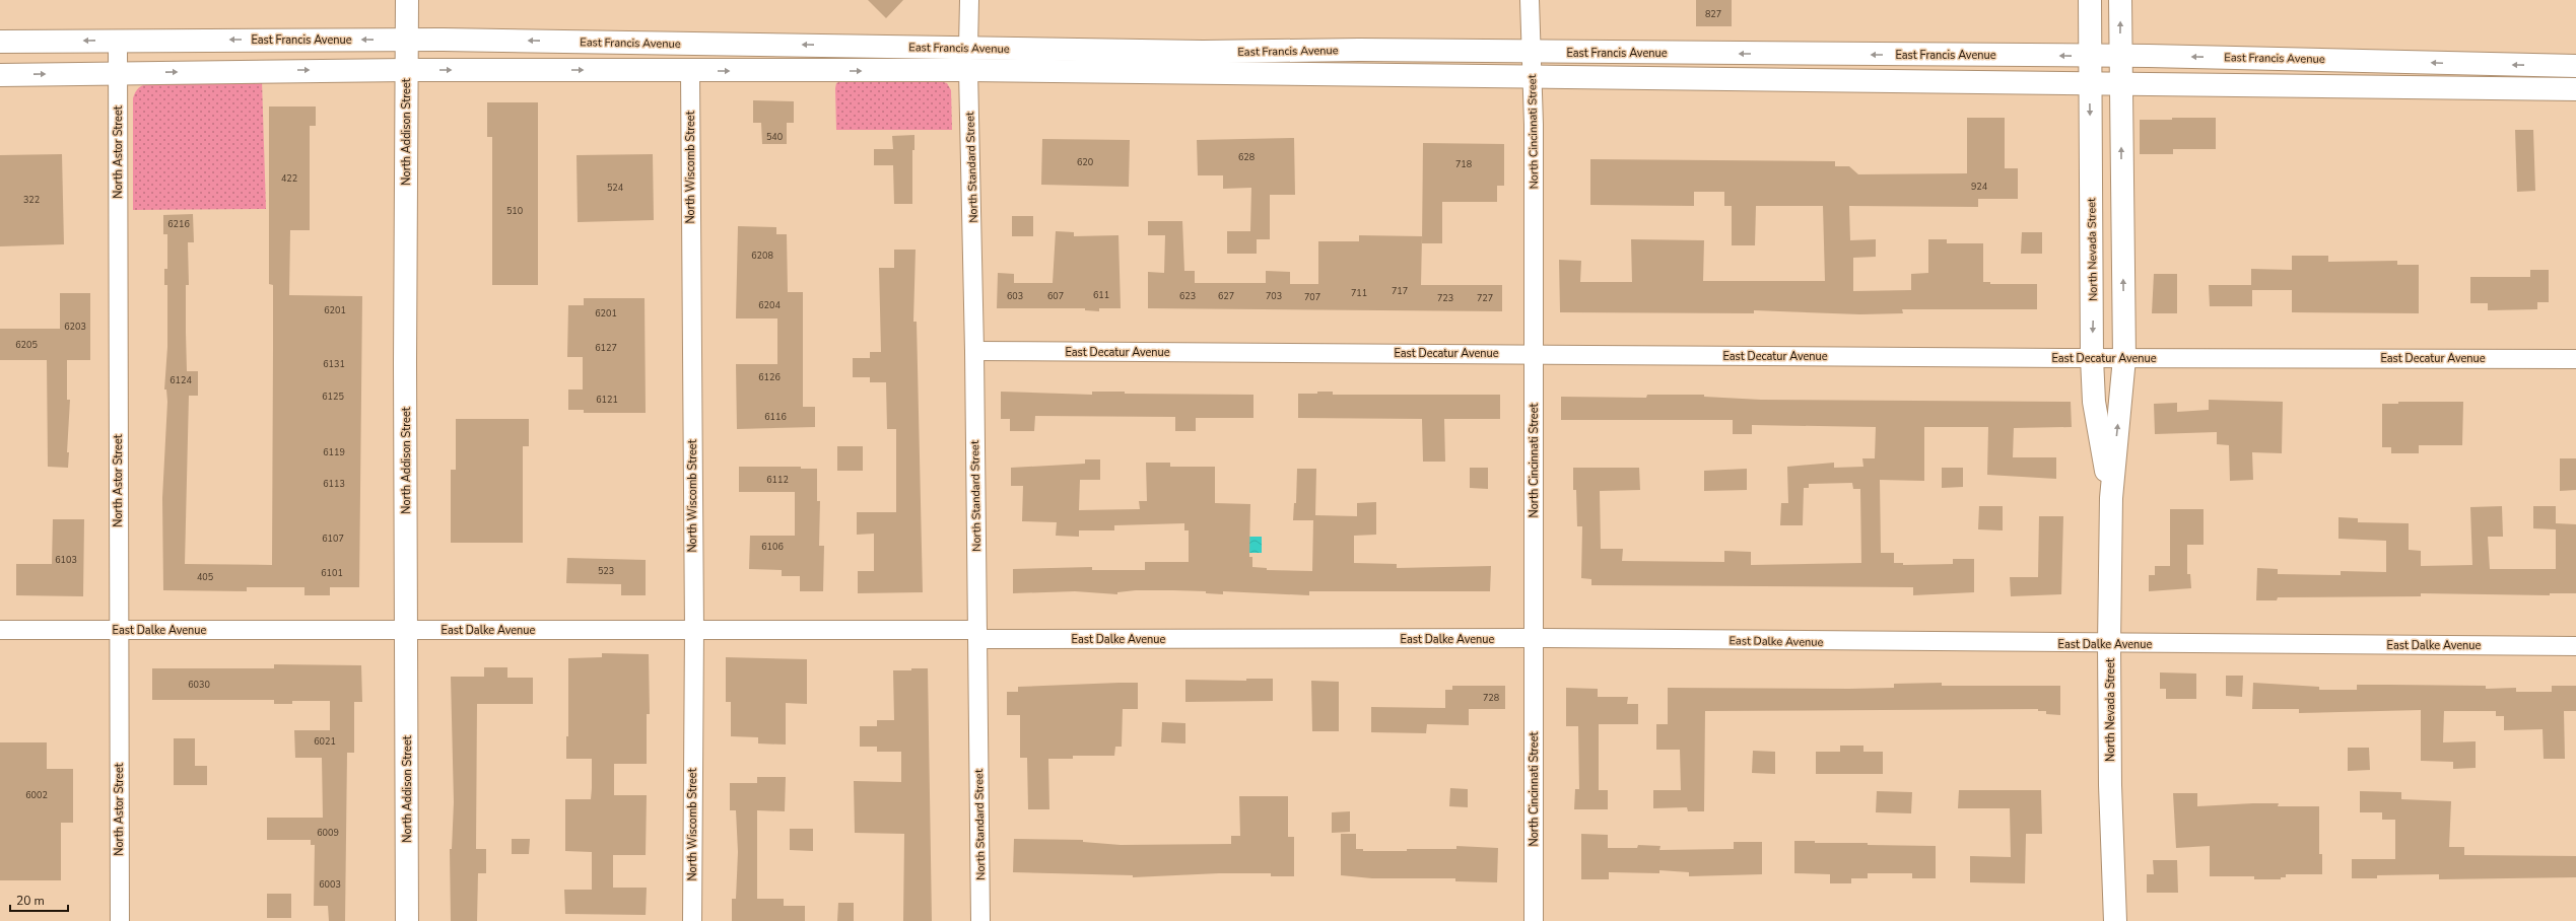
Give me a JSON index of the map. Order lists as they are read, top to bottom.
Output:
{
  "streets": {
    "main road": ["East Francis Avenue", "North Addison Street", "North Nevada Street"],
    "street": [
      "North Cincinnati Street",
      "North Astor Street",
      "North Wiscomb Street",
      "North Standard Street",
      "East Decatur Avenue",
      "East Dalke Avenue"
    ]
  },
  "crossings": [
    ["East Francis Avenue", "North Addison Street"],
    ["East Francis Avenue", "North Cincinnati Street"],
    ["East Francis Avenue", "North Astor Street"],
    ["East Francis Avenue", "North Wiscomb Street"],
    ["East Francis Avenue", "North Standard Street"],
    ["East Francis Avenue", "North Nevada Street"],
    ["North Addison Street", "East Dalke Avenue"],
    ["North Cincinnati Street", "East Decatur Avenue"],
    ["North Cincinnati Street", "East Dalke Avenue"],
    ["North Astor Street", "East Dalke Avenue"],
    ["North Wiscomb Street", "East Dalke Avenue"],
    ["North Standard Street", "East Decatur Avenue"],
    ["North Standard Street", "East Dalke Avenue"],
    ["North Nevada Street", "East Decatur Avenue"],
    ["North Nevada Street", "East Dalke Avenue"]
  ],
  "house_numbers": [
    "827",
    "540",
    "628",
    "620",
    "718",
    "422",
    "924",
    "524",
    "322",
    "510",
    "6216",
    "6208",
    "717",
    "711",
    "611",
    "603",
    "607",
    "623",
    "627",
    "703",
    "707",
    "723",
    "727",
    "6204",
    "6201",
    "6201",
    "6203",
    "6205",
    "6127",
    "6131",
    "6126",
    "6124",
    "6125",
    "6121",
    "6116",
    "6119",
    "6112",
    "6113",
    "6107",
    "6106",
    "6103",
    "523",
    "6101",
    "405",
    "6030",
    "728",
    "6021",
    "6002",
    "6009",
    "6003"
  ],
  "scale_bar": "20 m"
}
